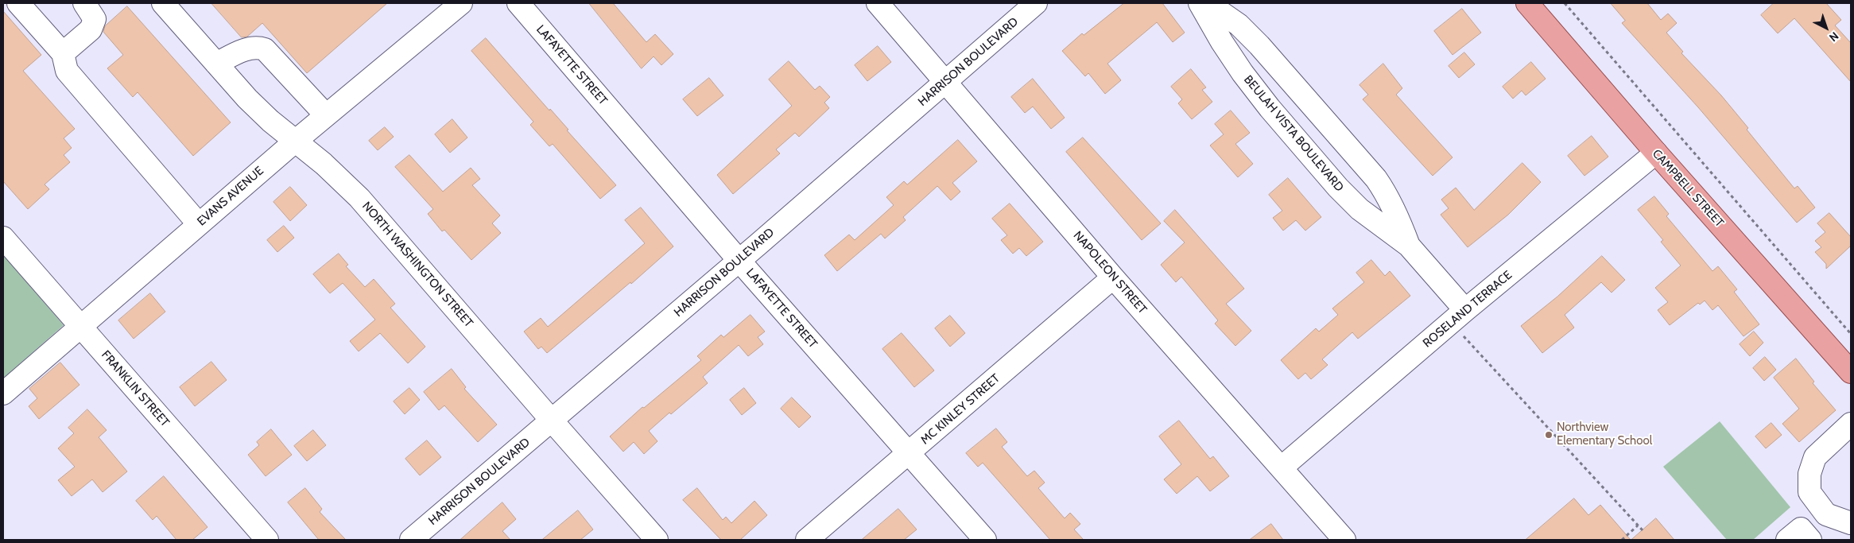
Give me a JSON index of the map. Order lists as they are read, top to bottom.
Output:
{
  "streets": {
    "main road": ["CAMPBELL STREET"],
    "street": [
      "HARRISON BOULEVARD",
      "LAFAYETTE STREET",
      "BEULAH VISTA BOULEVARD",
      "EVANS AVENUE",
      "NORTH WASHINGTON STREET",
      "NAPOLEON STREET",
      "ROSELAND TERRACE",
      "FRANKLIN STREET",
      "MC KINLEY STREET"
    ]
  },
  "crossings": [
    ["HARRISON BOULEVARD", "LAFAYETTE STREET"],
    ["HARRISON BOULEVARD", "NORTH WASHINGTON STREET"],
    ["HARRISON BOULEVARD", "NAPOLEON STREET"],
    ["LAFAYETTE STREET", "MC KINLEY STREET"],
    ["BEULAH VISTA BOULEVARD", "ROSELAND TERRACE"],
    ["CAMPBELL STREET", "ROSELAND TERRACE"],
    ["EVANS AVENUE", "NORTH WASHINGTON STREET"],
    ["EVANS AVENUE", "FRANKLIN STREET"],
    ["NAPOLEON STREET", "ROSELAND TERRACE"],
    ["NAPOLEON STREET", "MC KINLEY STREET"]
  ],
  "places": ["Northview Elementary School"],
  "north": "bottom right"
}
